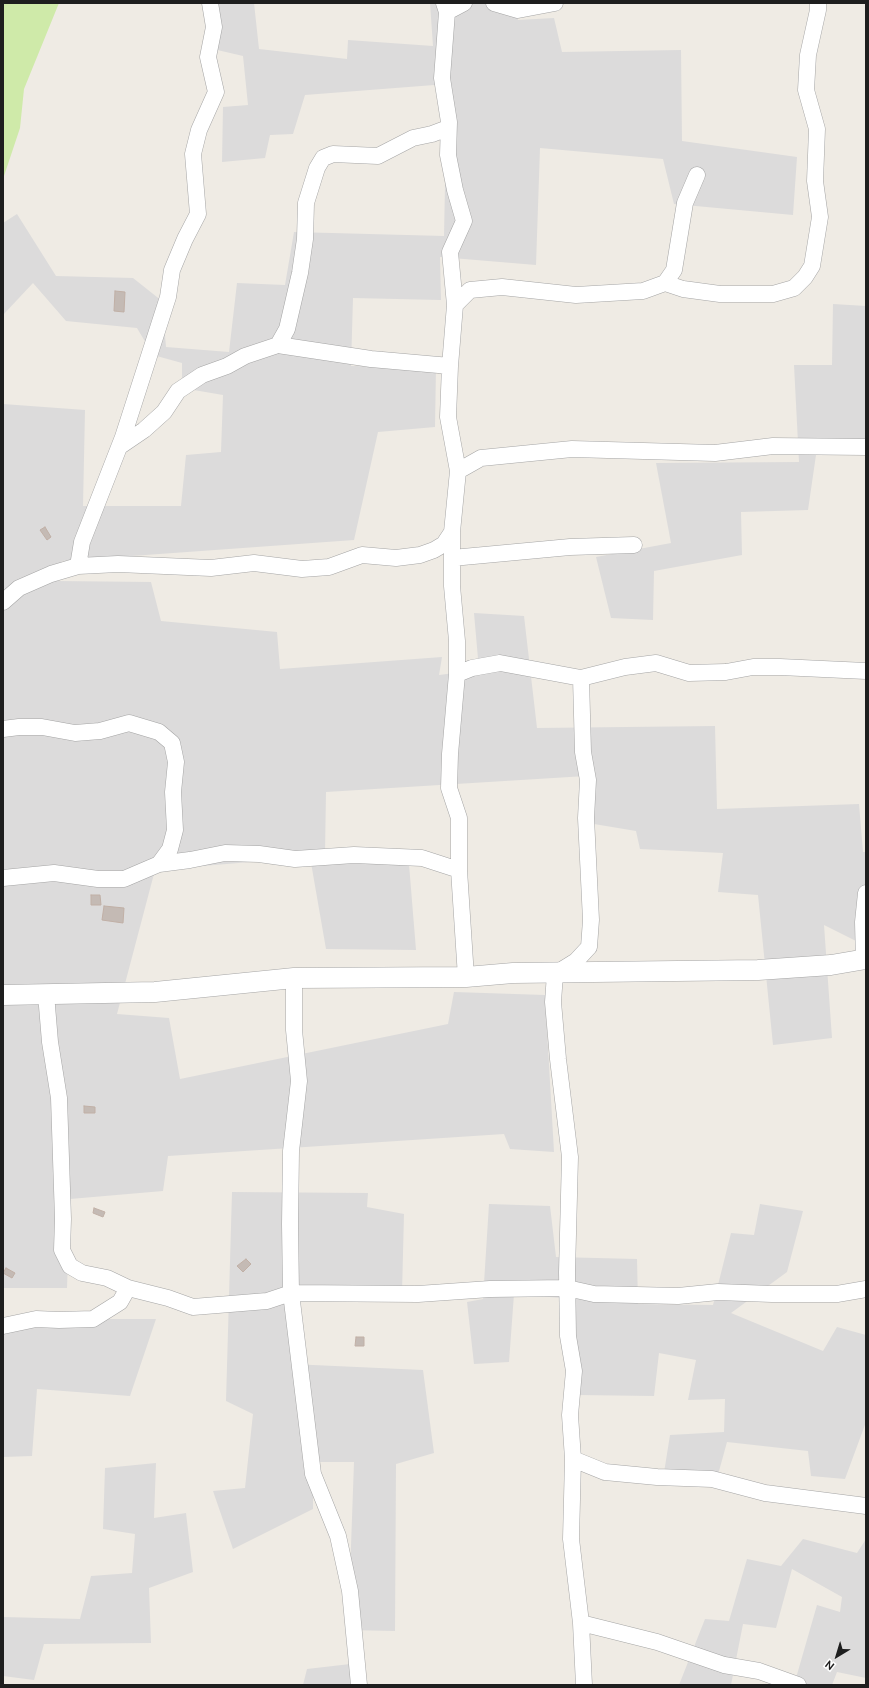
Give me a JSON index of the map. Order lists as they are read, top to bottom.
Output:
{
  "north": "bottom left"
}
